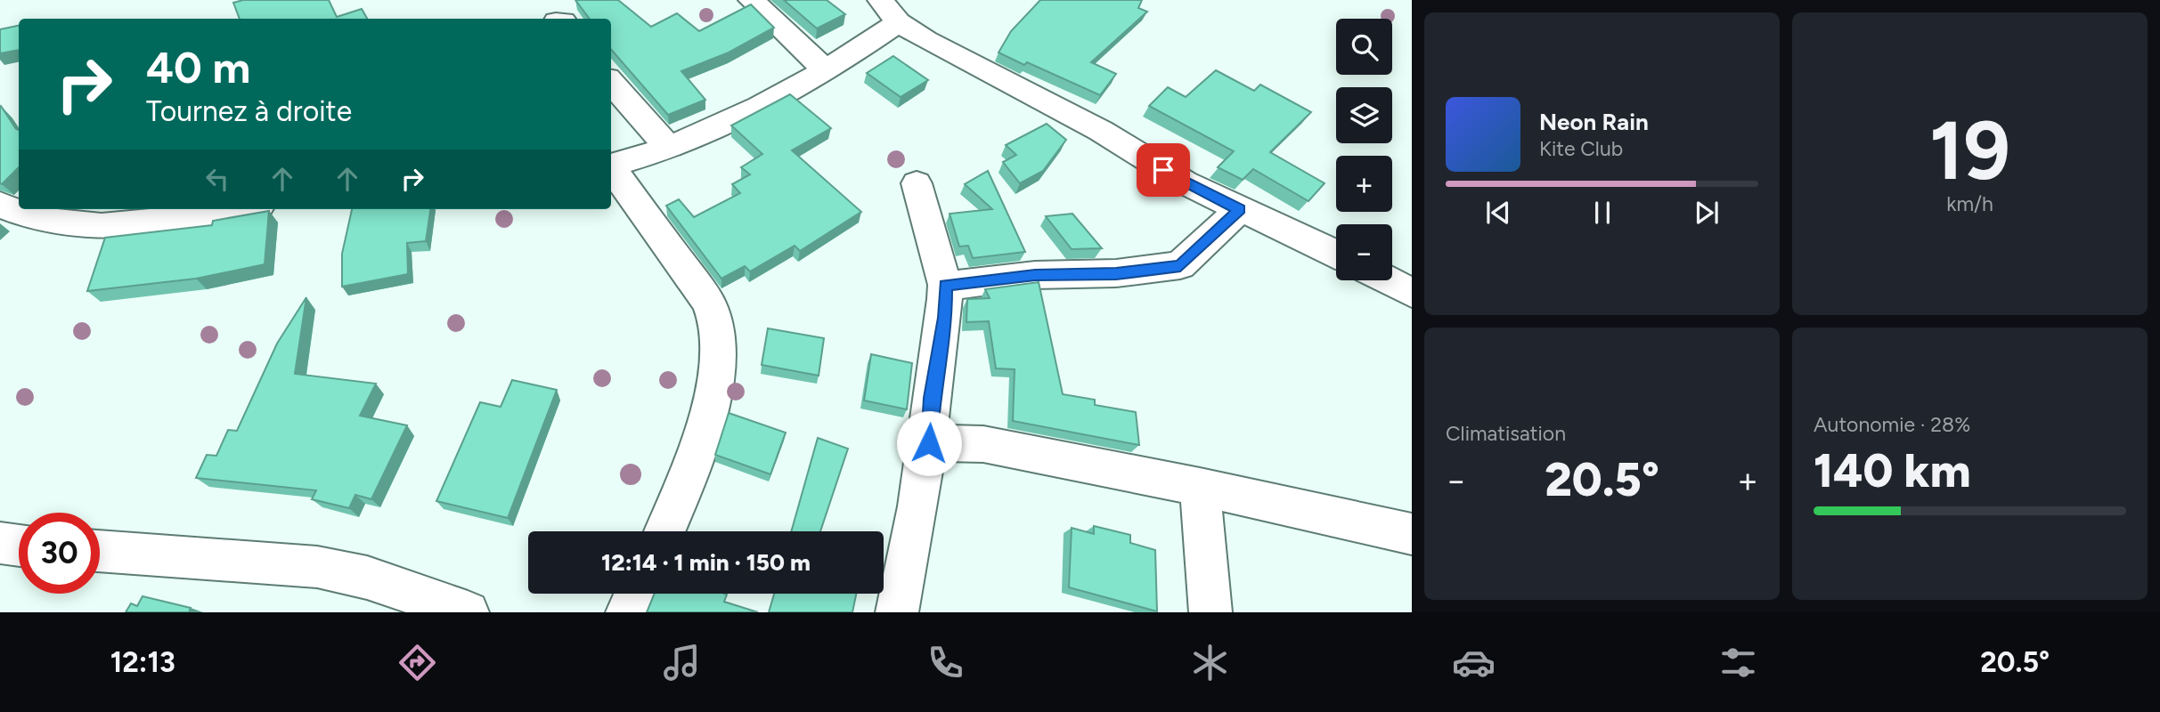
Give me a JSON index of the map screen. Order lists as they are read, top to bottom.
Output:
{
  "page": {
    "tile": [
      ["19", "km/h"],
      "Climatisation",
      ["Autonomie · 28%", "140 km"]
    ],
    "map_buttons": ["+", "−"],
    "turn": ["40 m", "Tournez à droite"],
    "song": ["Neon Rain", "Kite Club"],
    "heat": ["−", "20.5°", "+"],
    "limit": "30",
    "trip": "12:14 · 1 min · 150 m",
    "tabs": ["12:13", "20.5°"]
  }
}
